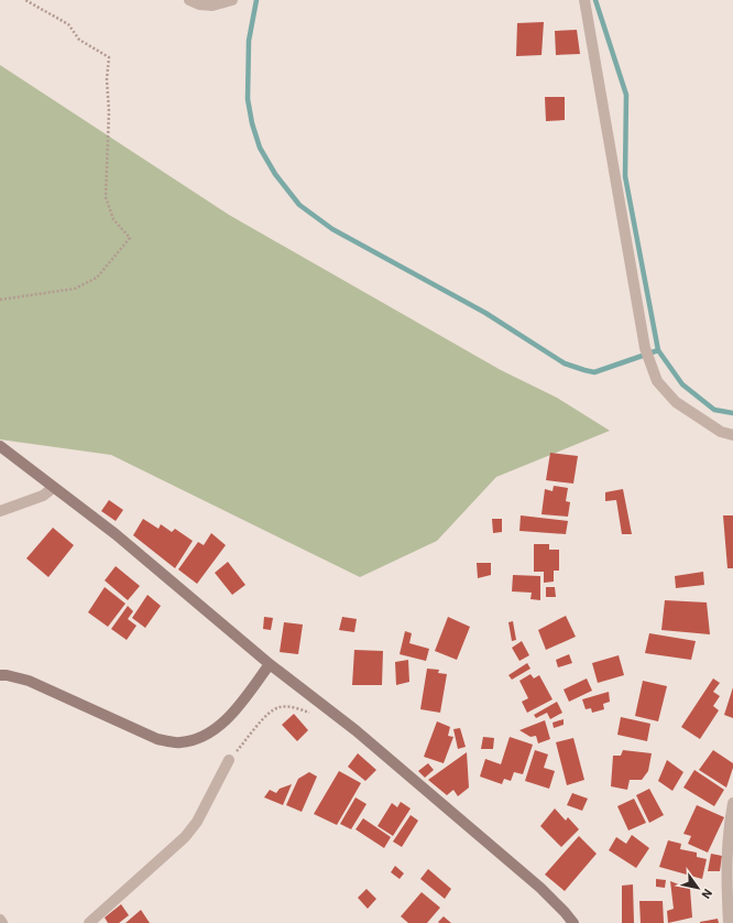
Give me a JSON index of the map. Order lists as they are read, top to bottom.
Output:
{
  "north": "bottom right"
}
